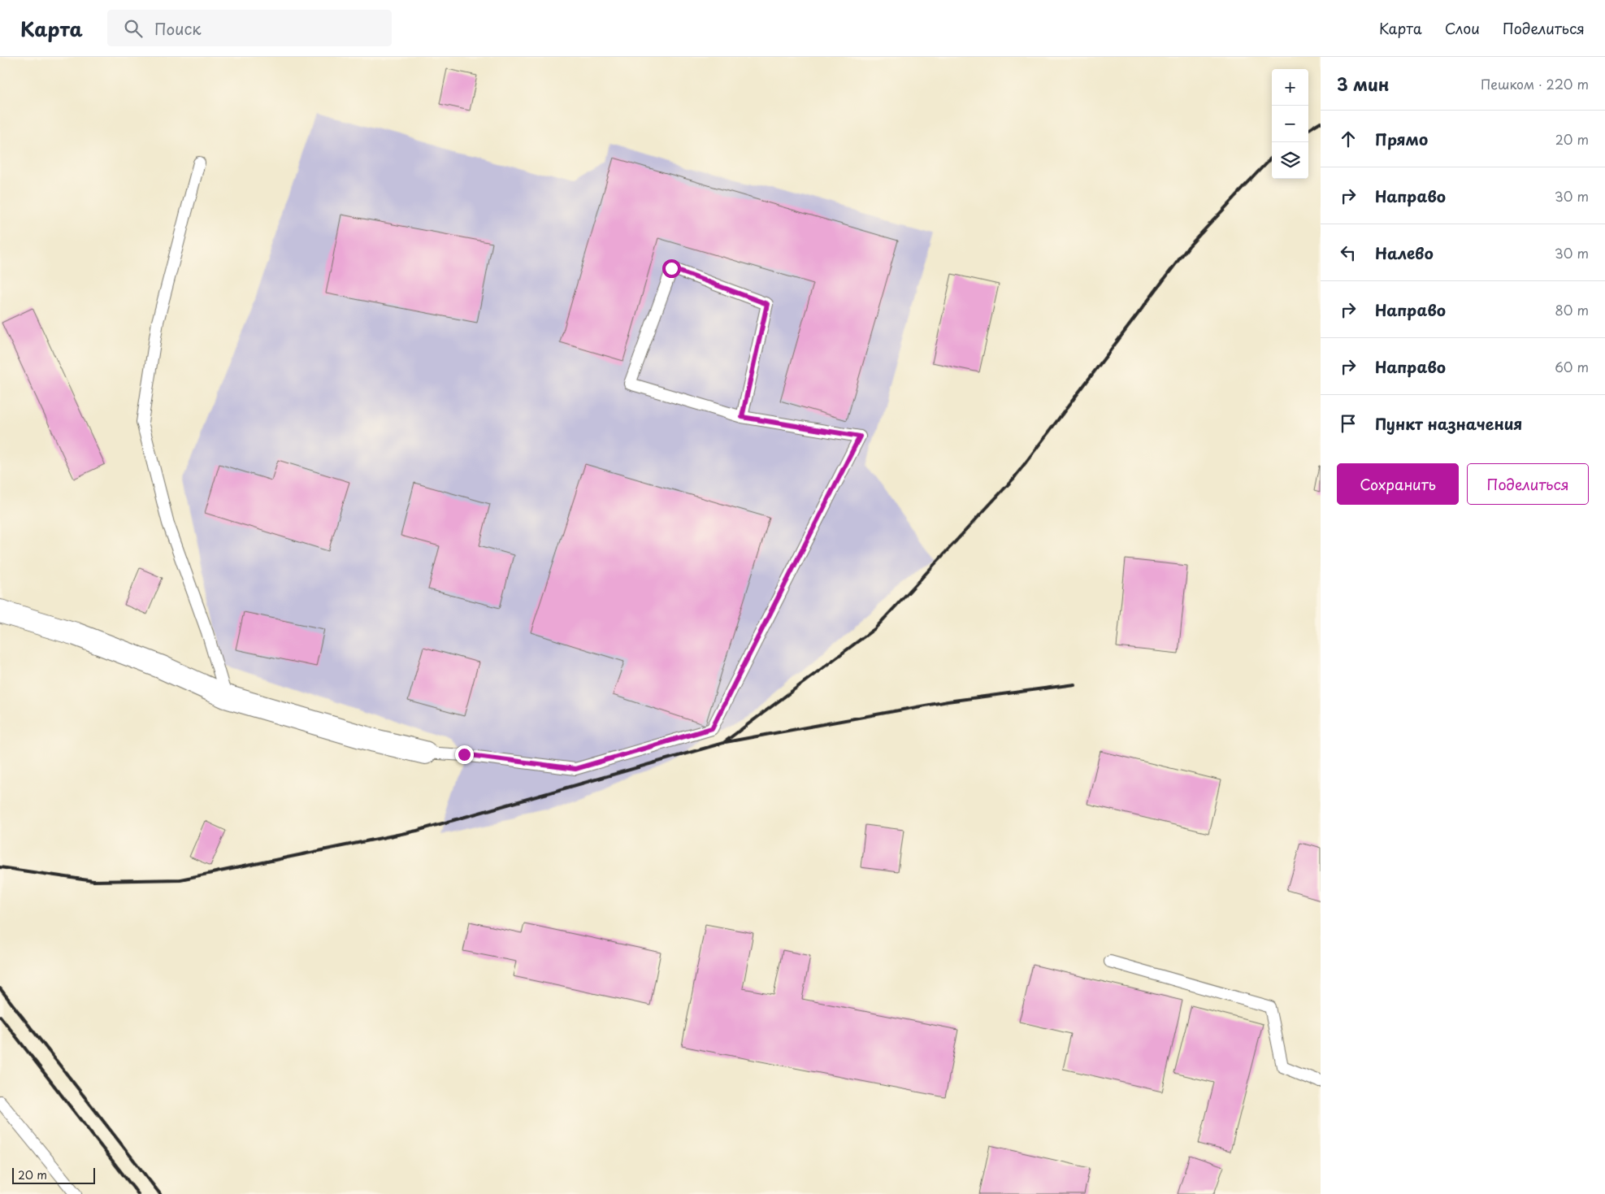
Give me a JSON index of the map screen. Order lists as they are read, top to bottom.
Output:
{
  "scale_bar": "20 m",
  "page": {
    "header": "Карта",
    "search": "Поиск",
    "nav": ["Карта", "Слои", "Поделиться"],
    "heading": ["3 мин", "Пешком · 220 m"],
    "map_buttons": ["+", "−"],
    "list": [
      ["Прямо", "20 m"],
      ["Направо", "30 m"],
      ["Налево", "30 m"],
      ["Направо", "80 m"],
      ["Направо", "60 m"],
      "Пункт назначения"
    ],
    "buttons": ["Сохранить", "Поделиться"],
    "scale": "20 m"
  }
}
